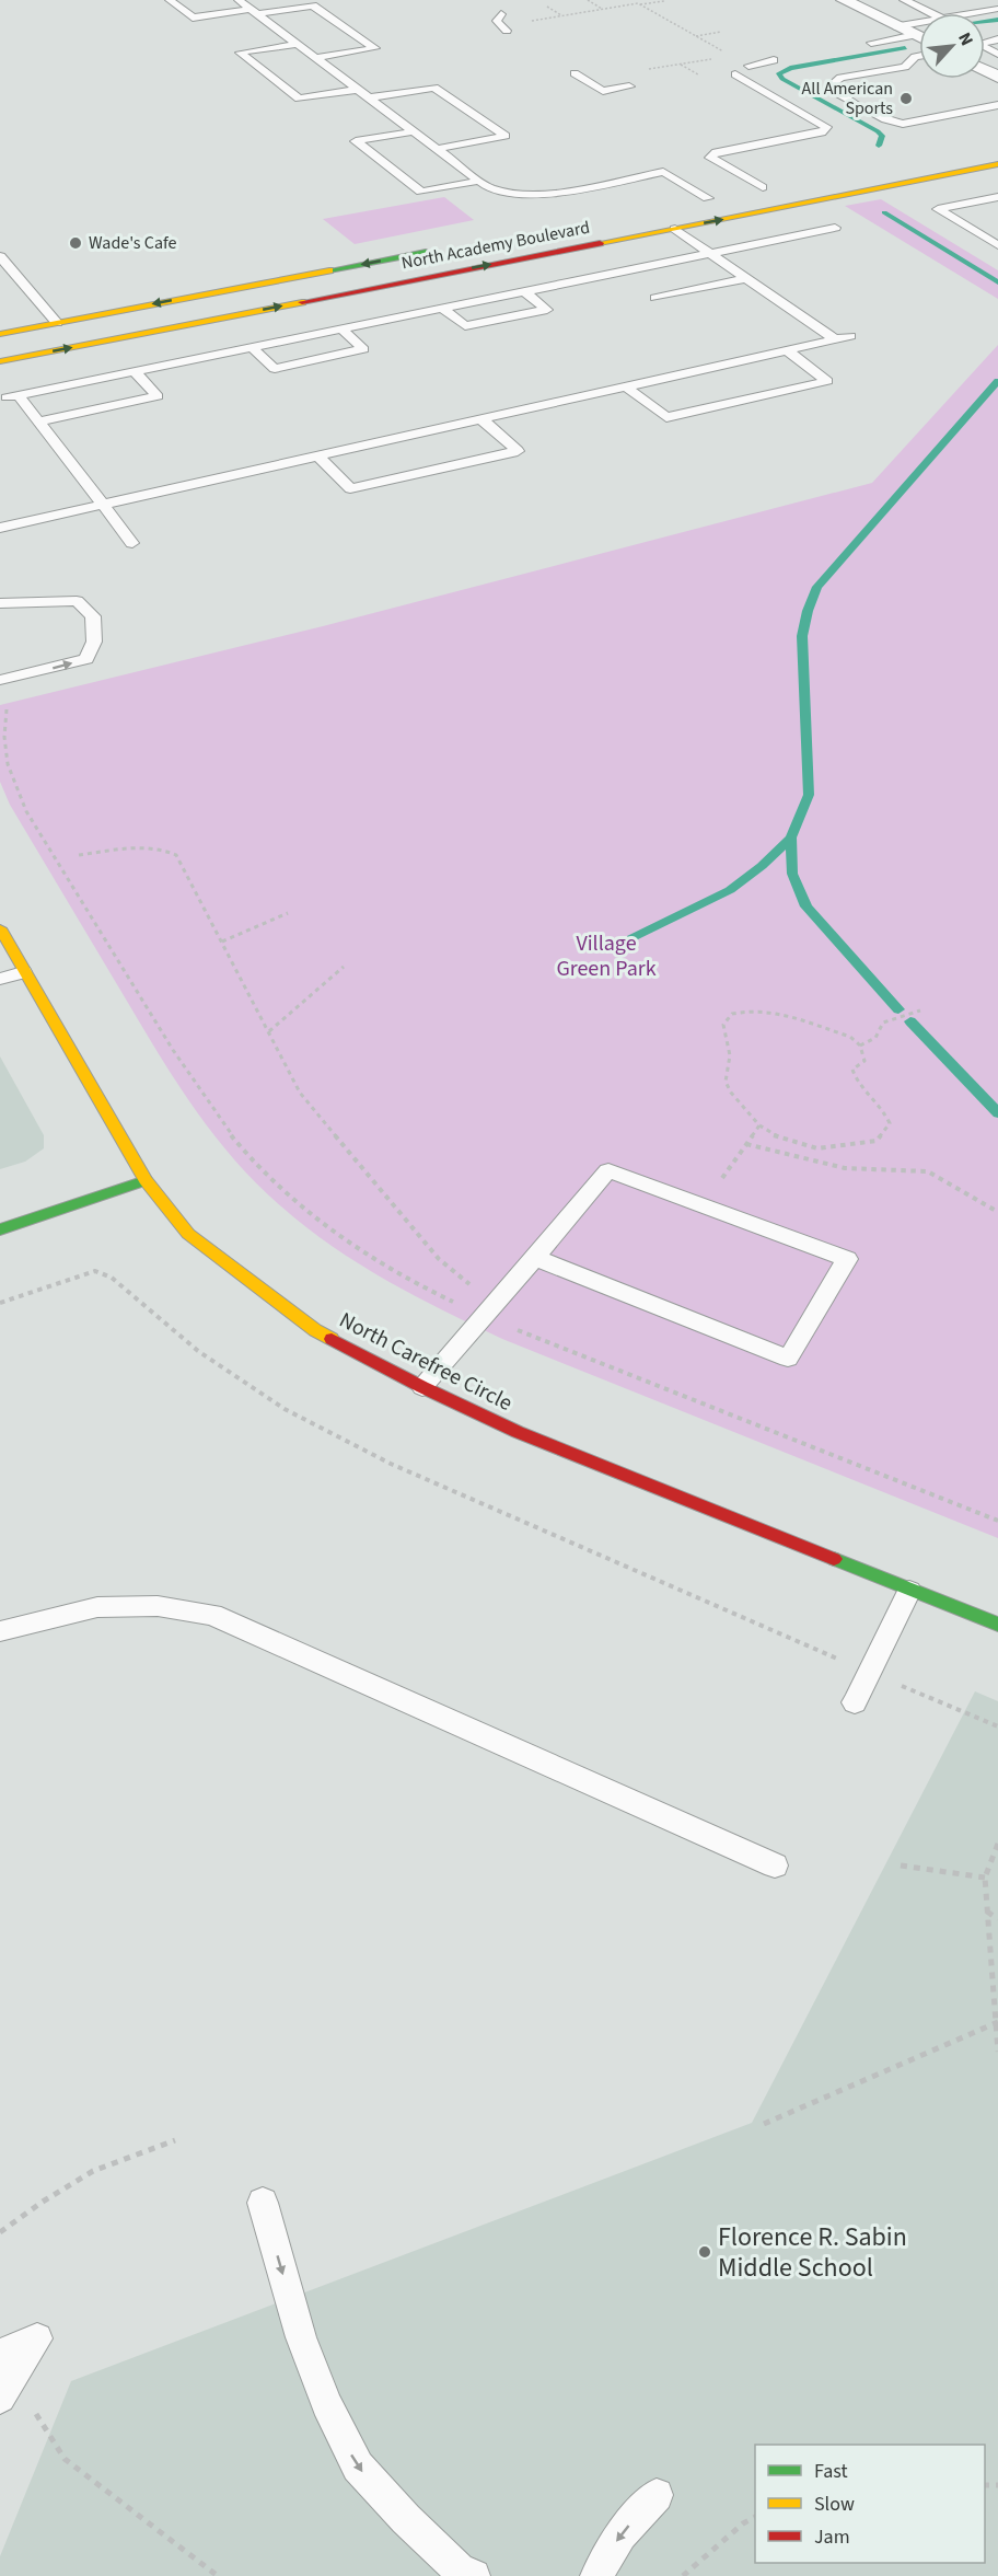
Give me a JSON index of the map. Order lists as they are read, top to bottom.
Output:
{
  "streets": {
    "main road": ["North Academy Boulevard", "North Carefree Circle"]
  },
  "parks": ["Village Green Park"],
  "places": ["All American Sports", "Wade's Cafe", "Florence R. Sabin Middle School"],
  "legend": ["Fast", "Slow", "Jam"],
  "north": "top right"
}
